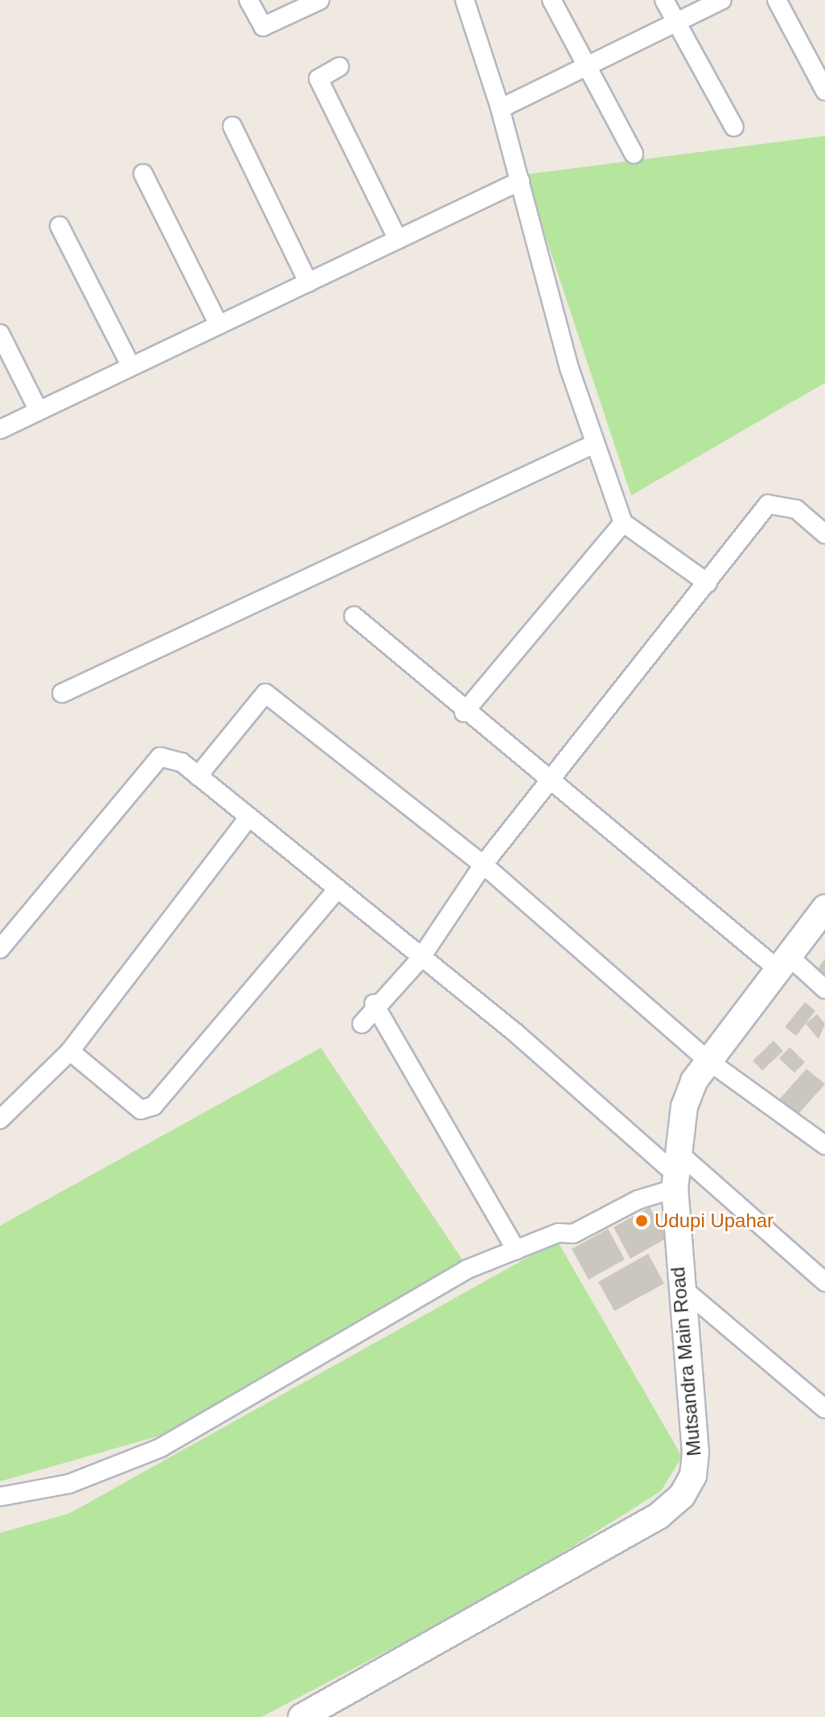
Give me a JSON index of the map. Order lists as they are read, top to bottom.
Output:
{
  "streets": {
    "street": ["Mutsandra Main Road"]
  },
  "places": ["Udupi Upahar"]
}
